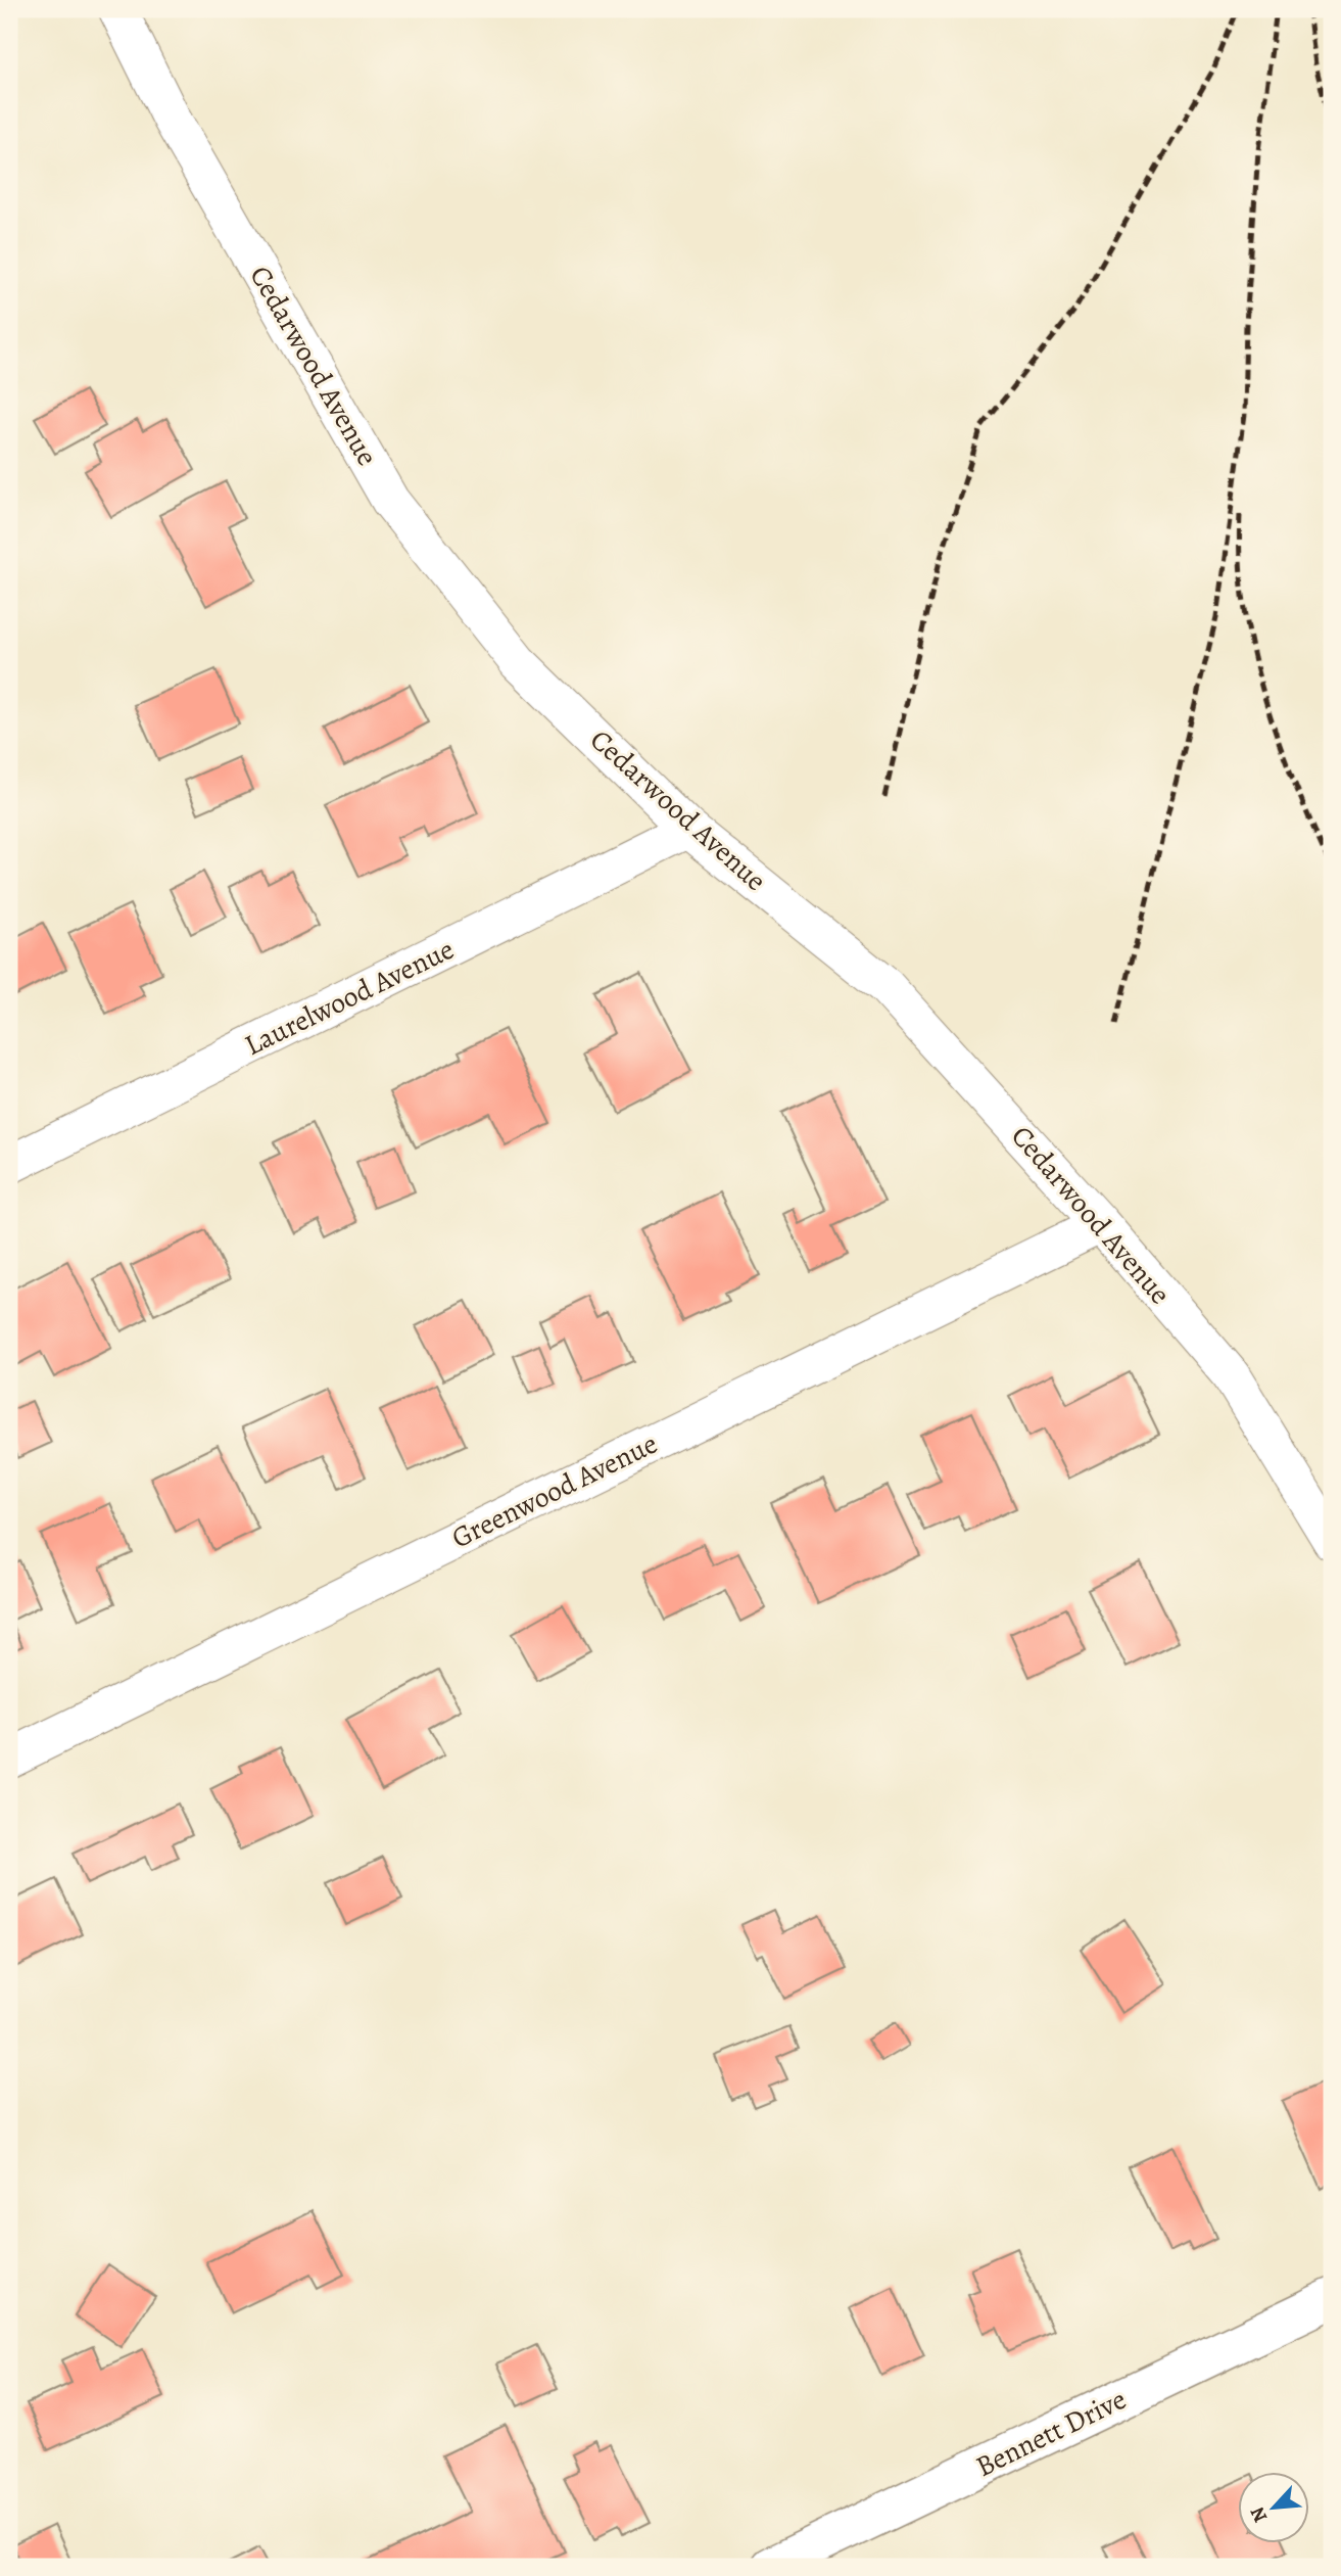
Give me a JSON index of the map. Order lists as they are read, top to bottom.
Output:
{
  "streets": {
    "main road": ["Bennett Drive"],
    "street": ["Cedarwood Avenue", "Laurelwood Avenue", "Greenwood Avenue"]
  },
  "crossings": [
    ["Cedarwood Avenue", "Laurelwood Avenue"],
    ["Cedarwood Avenue", "Greenwood Avenue"]
  ],
  "north": "bottom left"
}
